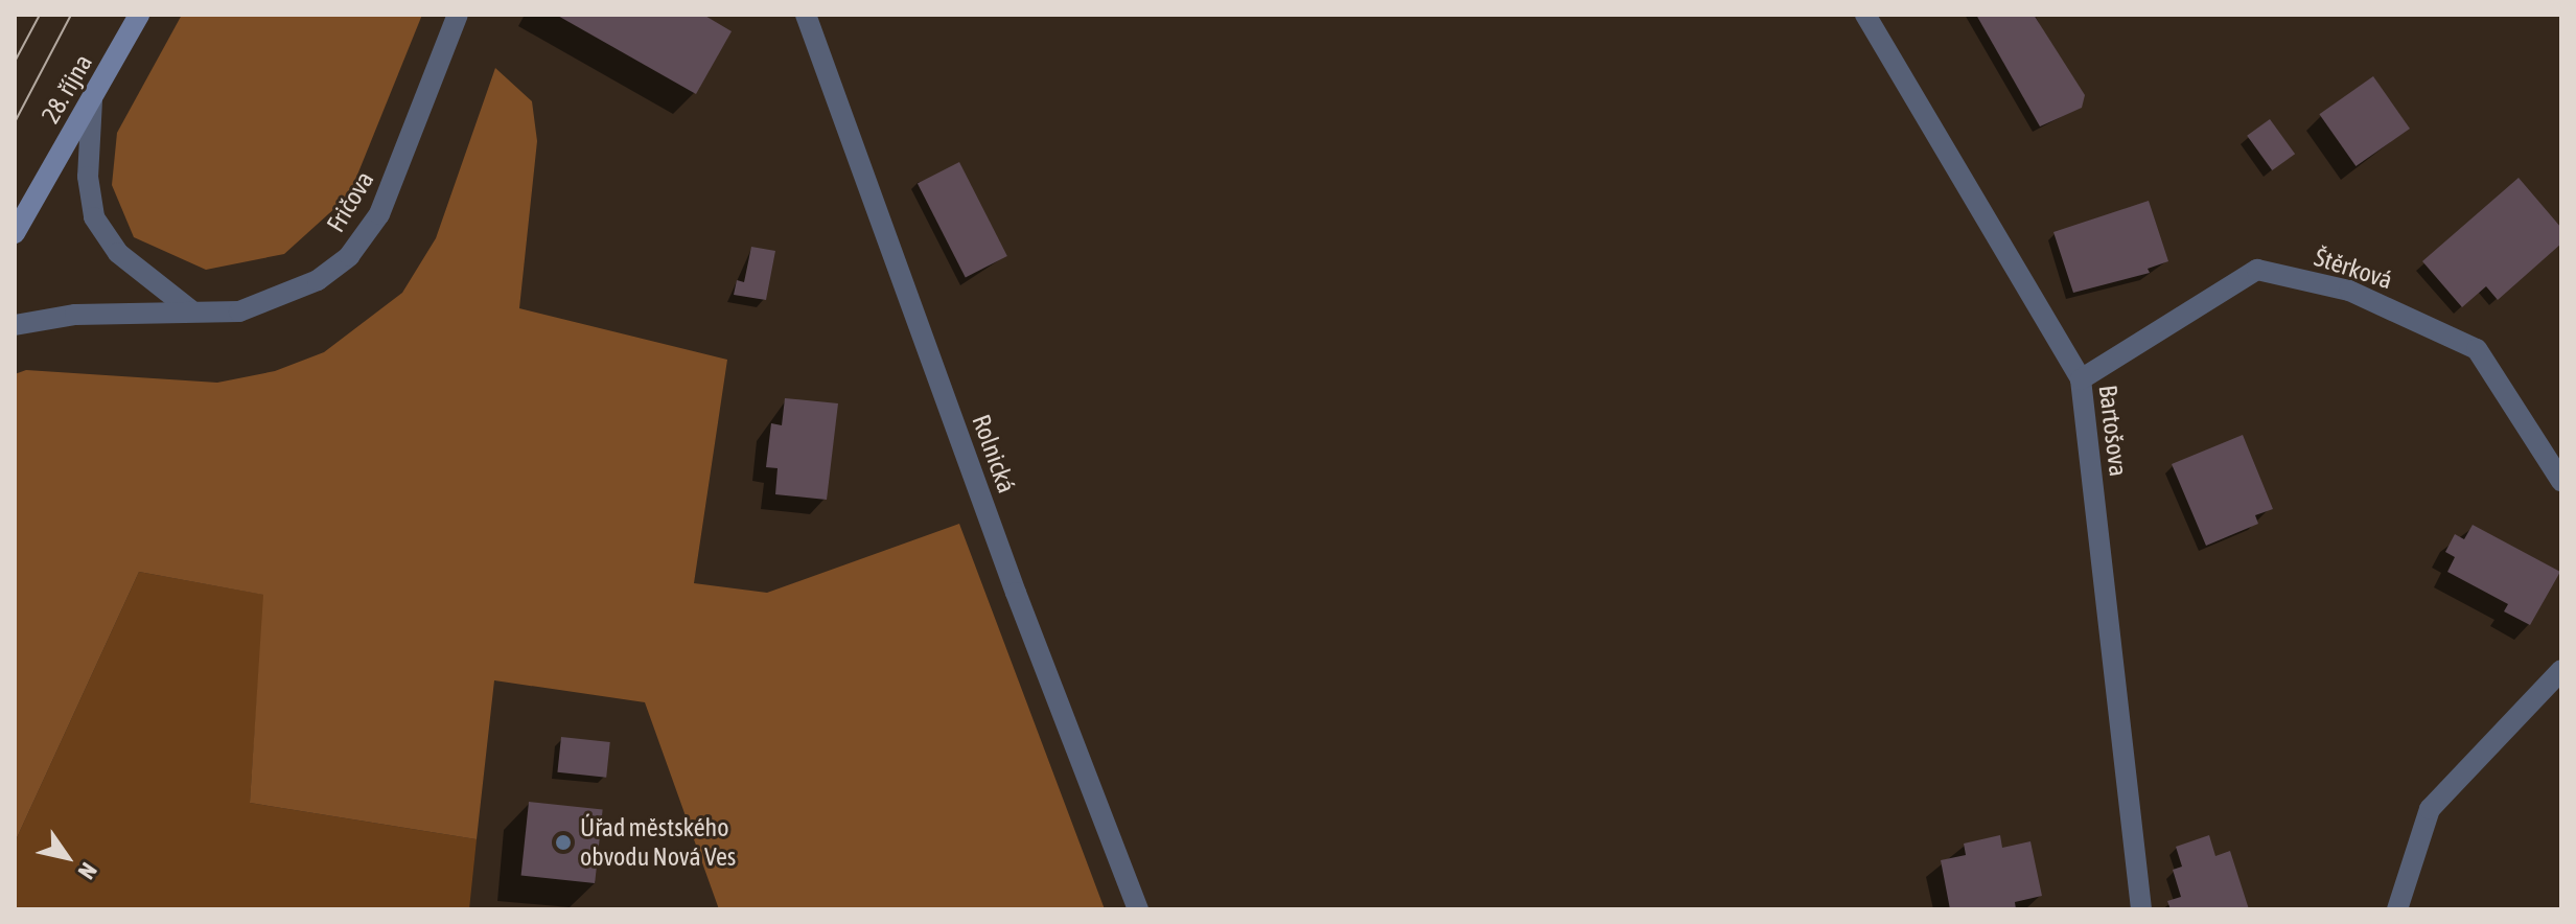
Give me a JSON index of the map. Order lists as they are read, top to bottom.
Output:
{
  "streets": {
    "main road": ["28. října"],
    "street": [
      "Fričova",
      "Štěrková",
      "Bartošova",
      "Rolnická"
    ]
  },
  "crossings": [
    ["Štěrková", "Bartošova"]
  ],
  "places": ["Úřad městského obvodu Nová Ves"],
  "north": "bottom right"
}
